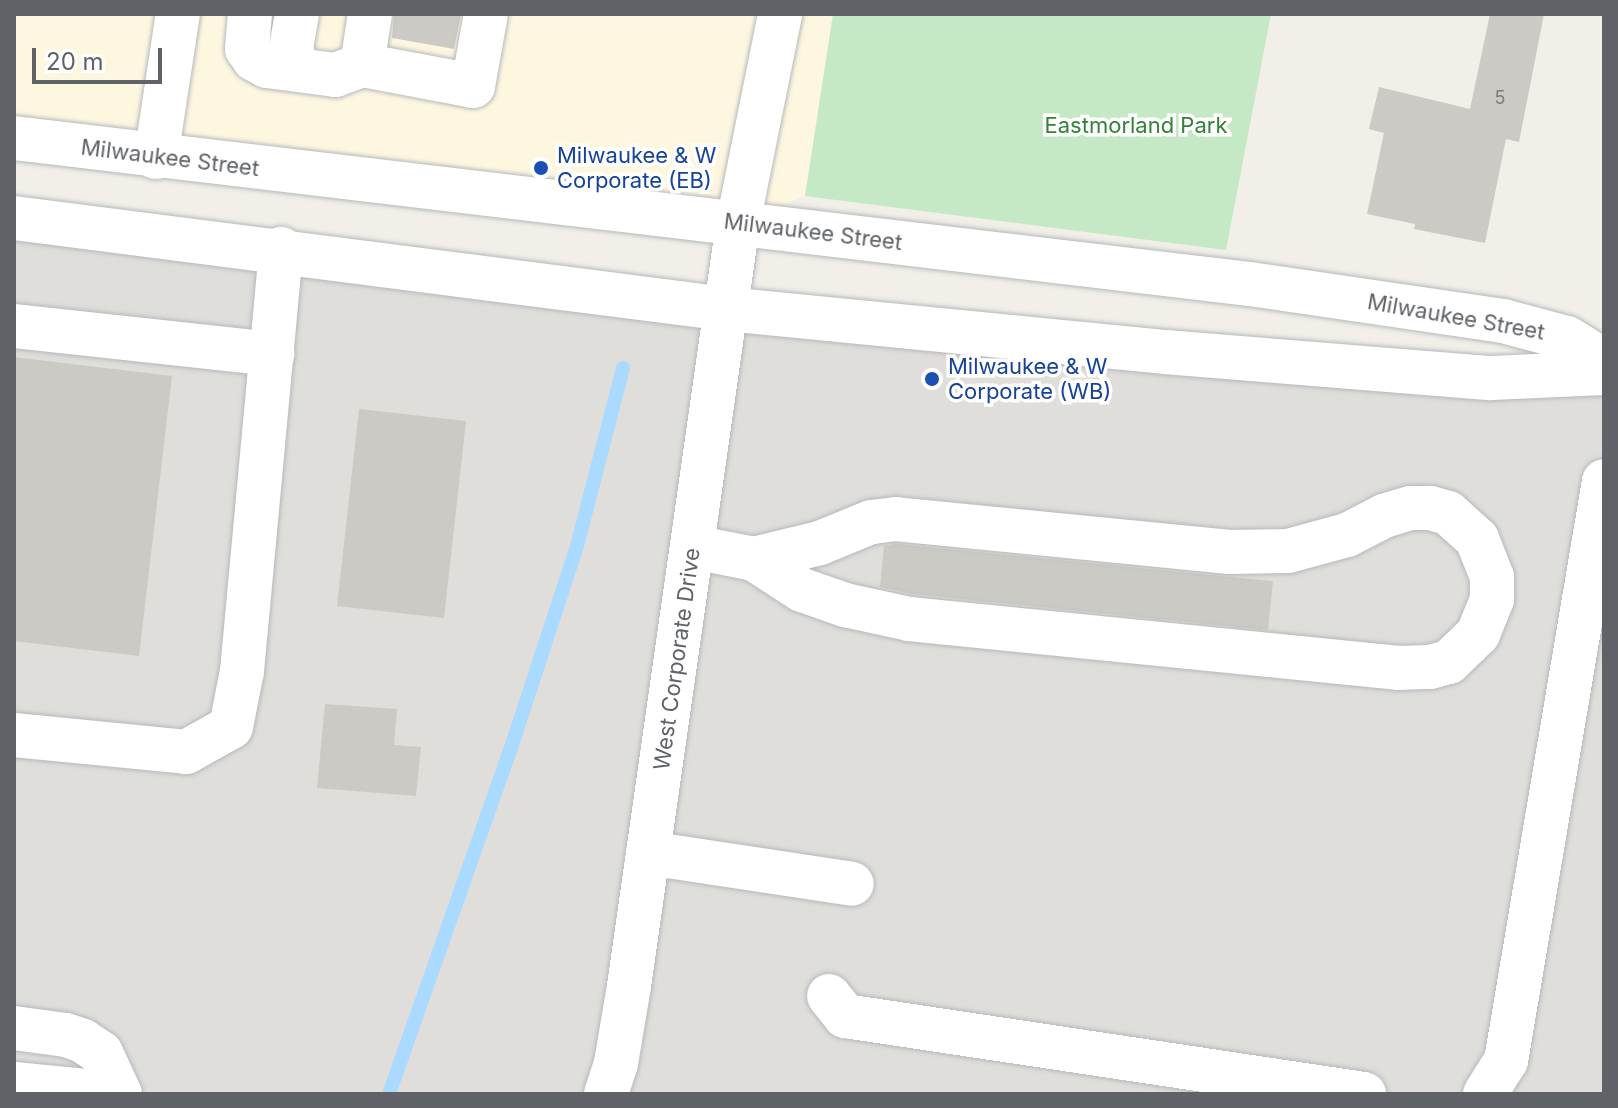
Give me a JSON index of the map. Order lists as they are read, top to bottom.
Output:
{
  "streets": {
    "street": ["Milwaukee Street", "West Corporate Drive"]
  },
  "crossings": [
    ["Milwaukee Street", "West Corporate Drive"]
  ],
  "parks": ["Eastmorland Park"],
  "places": ["Milwaukee & W Corporate (EB)", "Milwaukee & W Corporate (WB)"],
  "house_numbers": ["5"],
  "scale_bar": "20 m"
}
